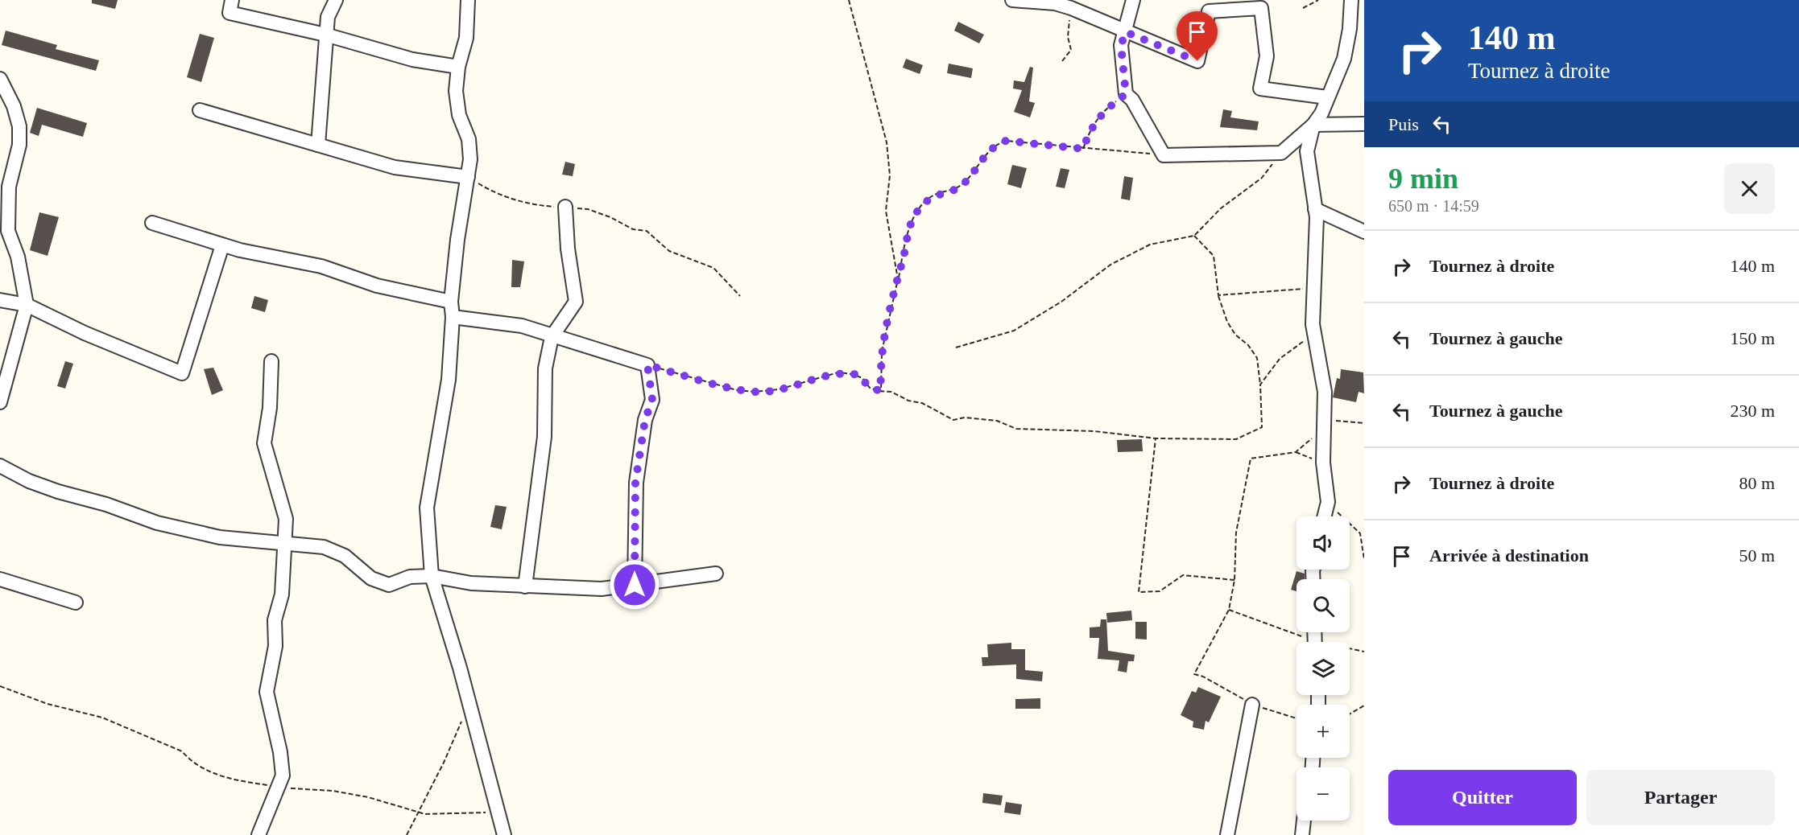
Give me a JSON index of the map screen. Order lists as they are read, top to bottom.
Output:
{
  "page": {
    "turn": ["140 m", "Tournez à droite"],
    "then": "Puis",
    "heading": ["9 min", "650 m · 14:59"],
    "list": [
      {
        "name": "Tournez à droite",
        "value": "140 m"
      },
      {
        "name": "Tournez à gauche",
        "value": "150 m"
      },
      {
        "name": "Tournez à gauche",
        "value": "230 m"
      },
      {
        "name": "Tournez à droite",
        "value": "80 m"
      },
      {
        "name": "Arrivée à destination",
        "value": "50 m"
      }
    ],
    "map_buttons": ["+", "−"],
    "buttons": ["Quitter", "Partager"]
  }
}
